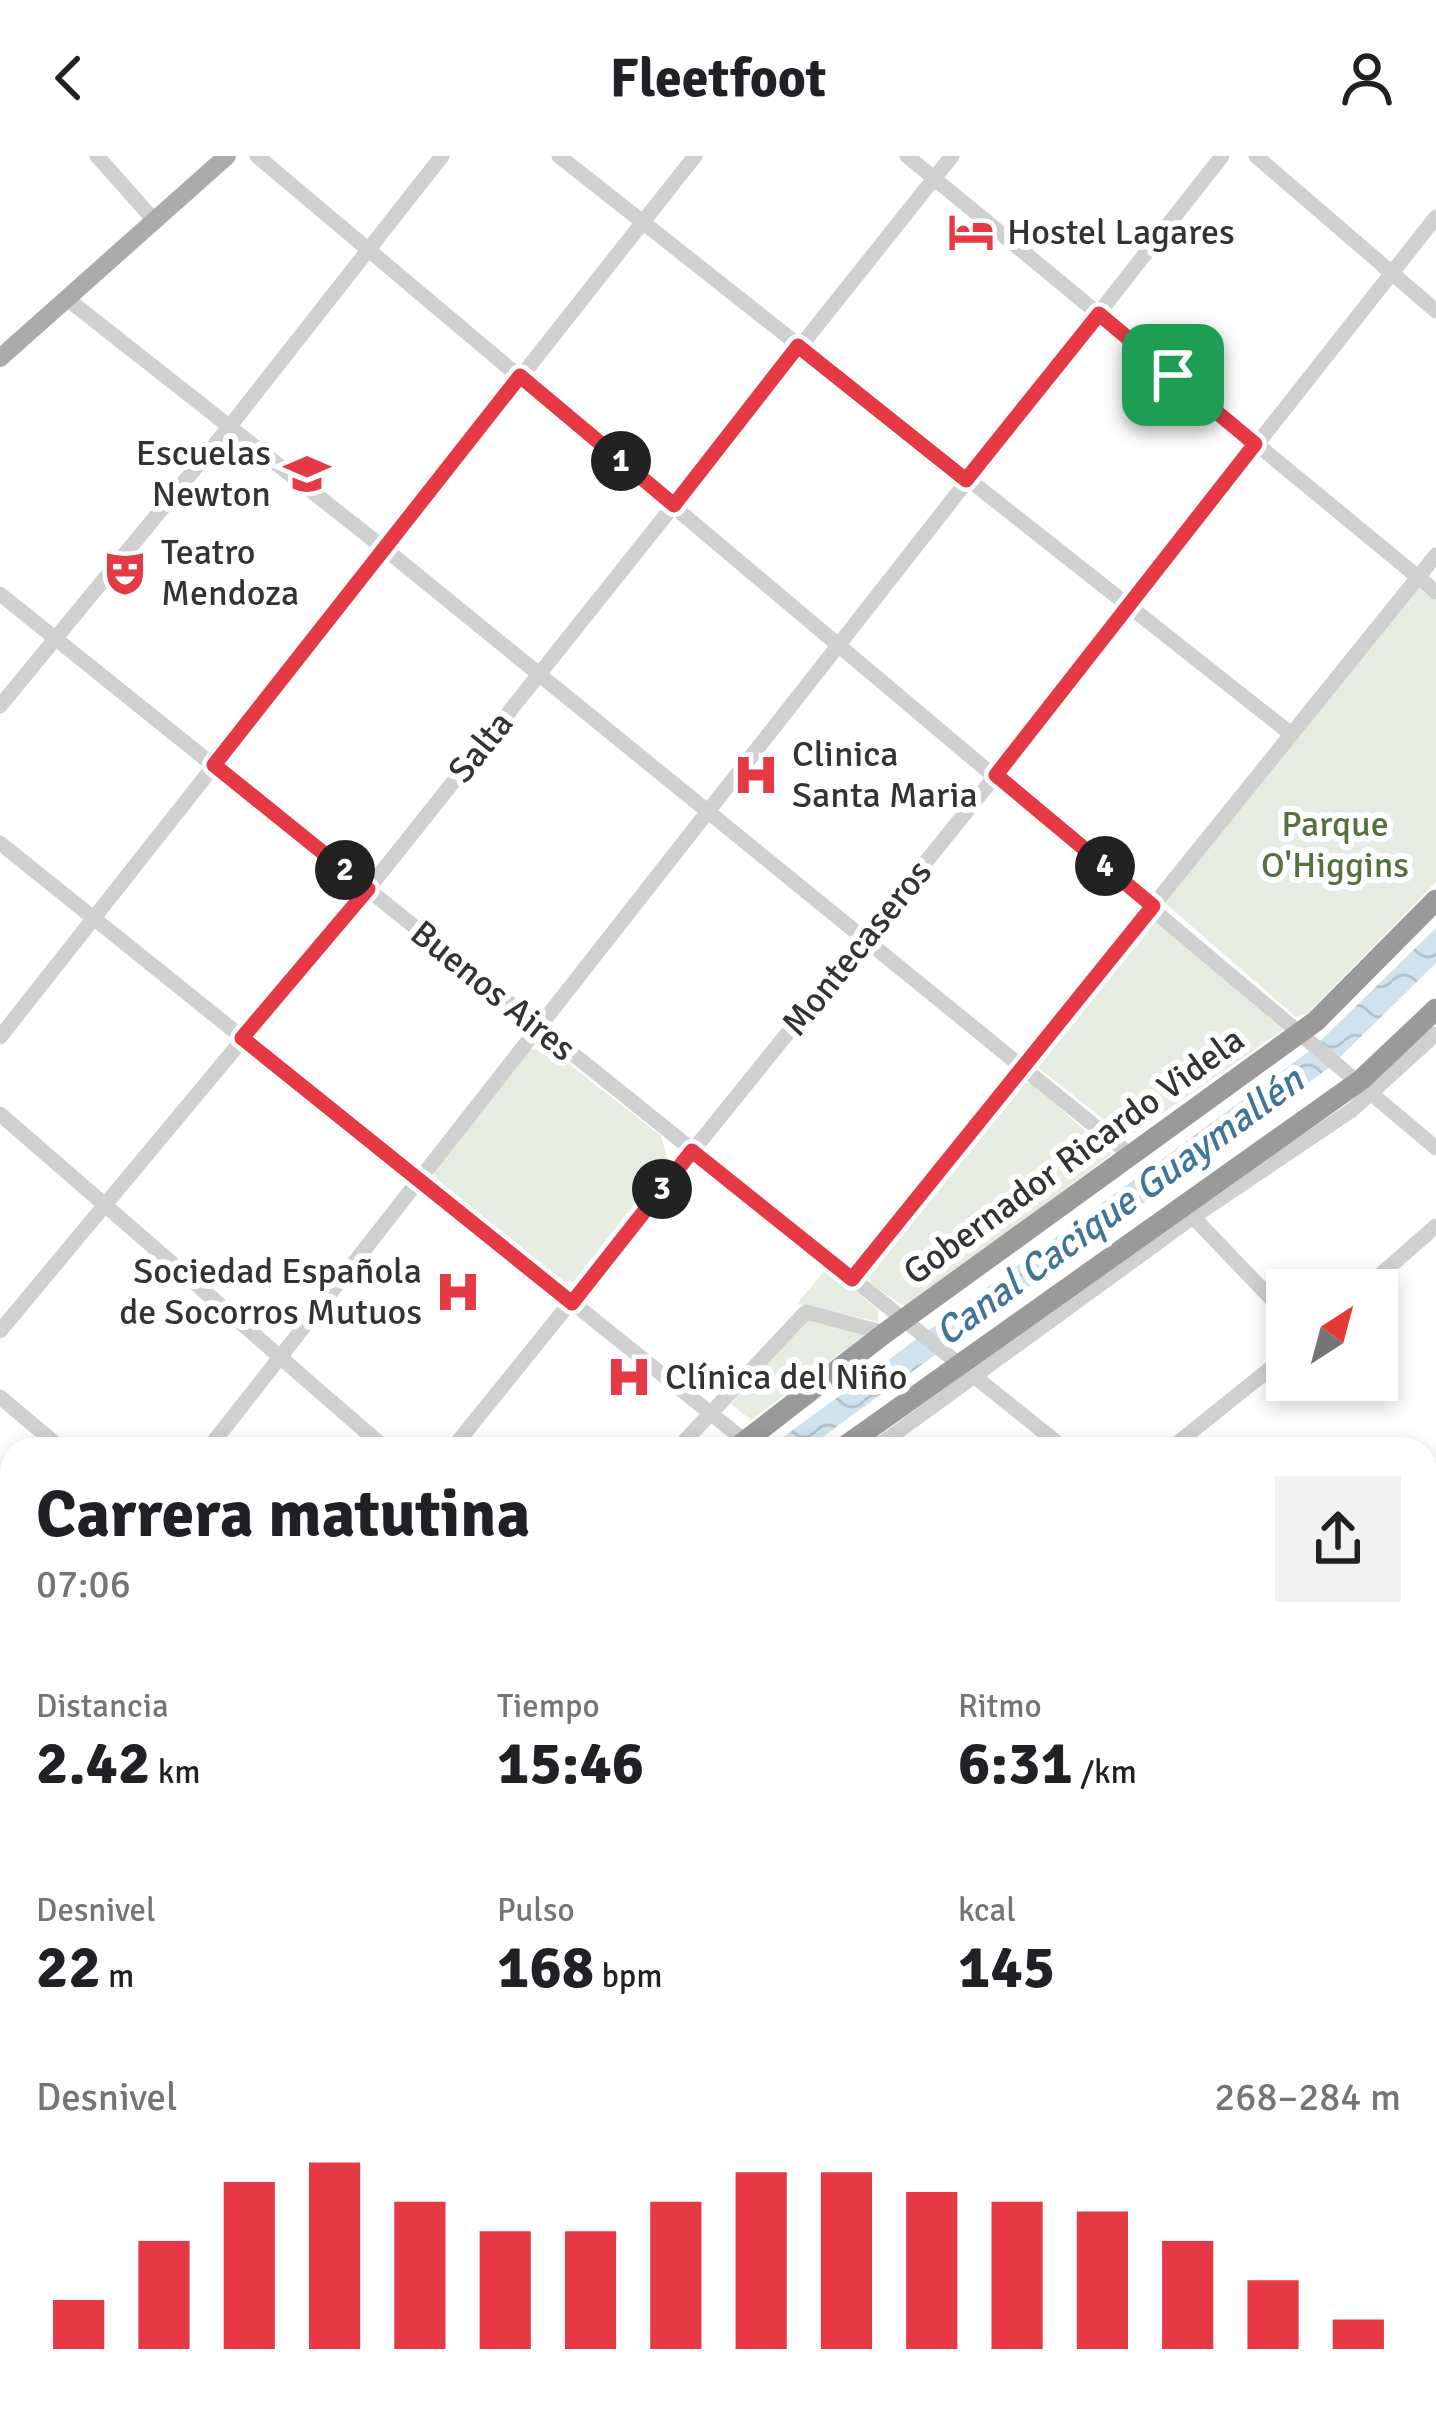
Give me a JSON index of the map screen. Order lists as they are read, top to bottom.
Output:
{
  "streets": {
    "highway": ["Gobernador Ricardo Videla"],
    "street": ["Salta", "Montecaseros", "Buenos Aires"]
  },
  "crossings": [
    ["Salta", "Buenos Aires"],
    ["Montecaseros", "Buenos Aires"],
    ["Buenos Aires", "Gobernador Ricardo Videla"]
  ],
  "water": ["Canal Cacique Guaymallén"],
  "parks": ["Parque O'Higgins"],
  "places": {
    "hotel": ["Hostel Lagares"],
    "school or university": ["Escuelas Newton"],
    "theatre": ["Teatro Mendoza"],
    "hospital": ["Clinica Santa Maria", "Sociedad Española de Socorros Mutuos", "Clínica del Niño"]
  },
  "north": "top right",
  "page": {
    "header": "Fleetfoot",
    "pins": [
      "1",
      "4",
      "2",
      "3"
    ],
    "heading": ["Carrera matutina", "07:06"],
    "stats": [
      ["Distancia", "2.42 km"],
      ["Tiempo", "15:46"],
      ["Ritmo", "6:31 /km"],
      ["Desnivel", "22 m"],
      ["Pulso", "168 bpm"],
      ["kcal", "145"]
    ],
    "chart": ["Desnivel", "268–284 m"]
  }
}
